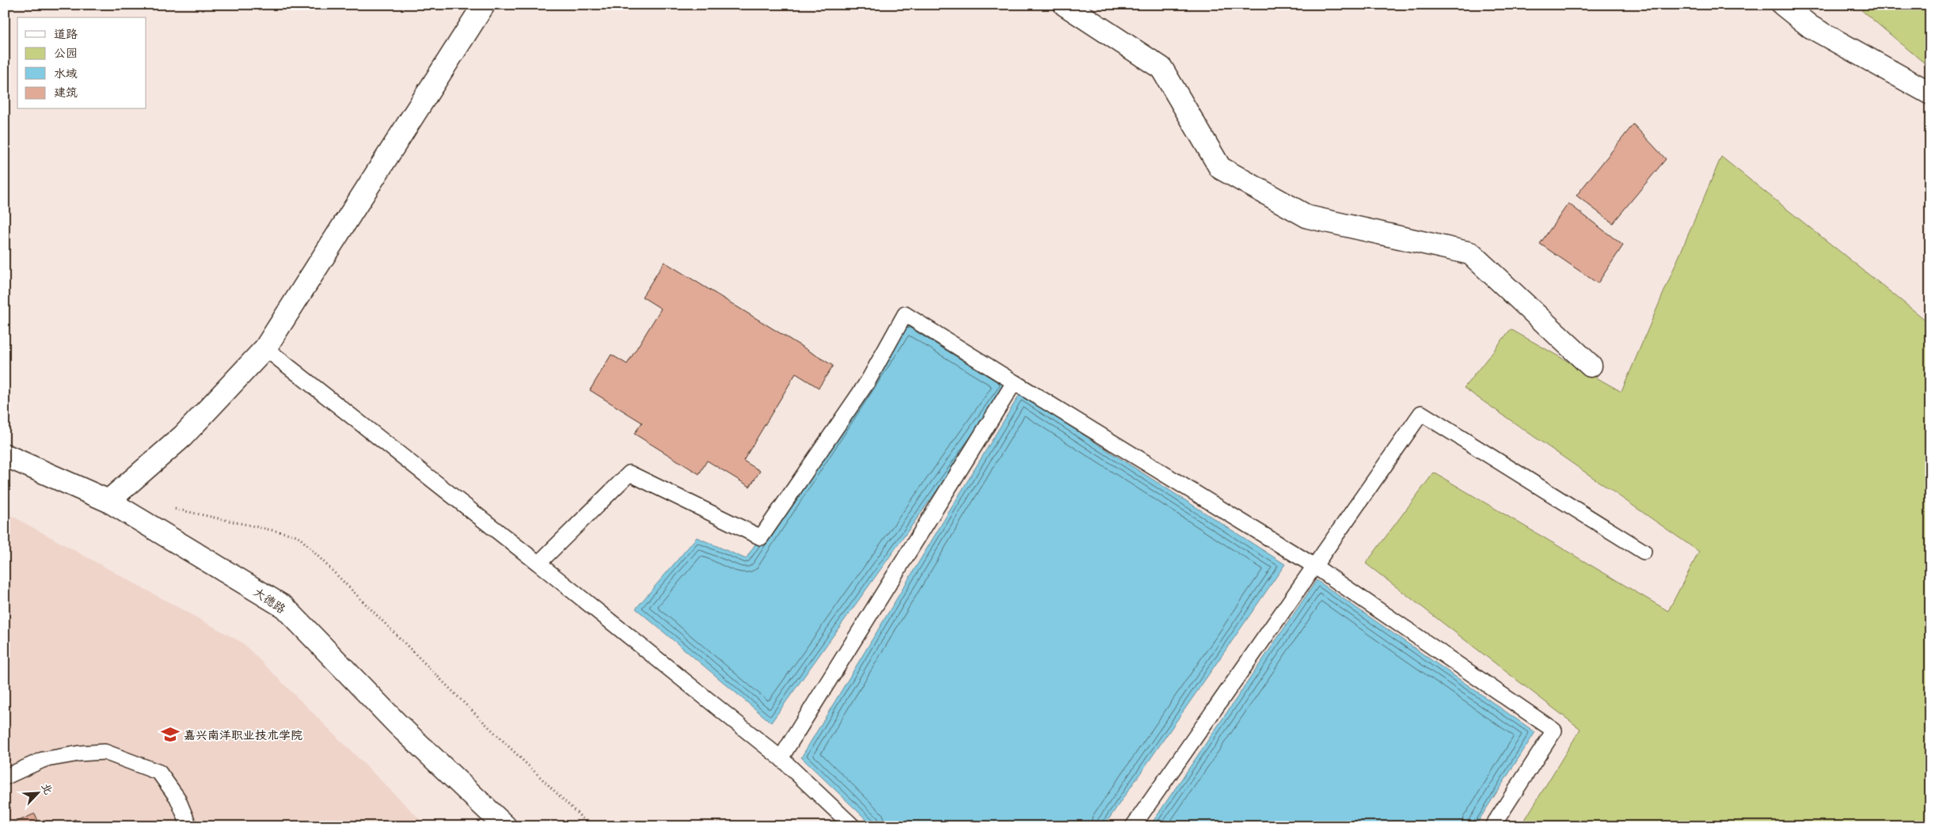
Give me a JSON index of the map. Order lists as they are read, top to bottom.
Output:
{
  "streets": {
    "street": ["大德路"]
  },
  "places": {
    "school or university": ["嘉兴南洋职业技术学院"]
  },
  "legend": [
    "道路",
    "公园",
    "水域",
    "建筑"
  ],
  "north": "top right"
}
